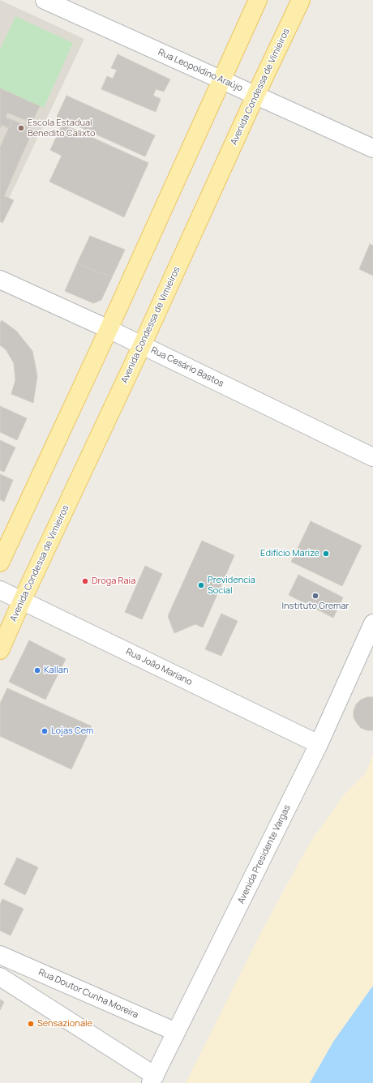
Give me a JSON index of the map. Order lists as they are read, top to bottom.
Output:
{
  "streets": {
    "main road": ["Avenida Condessa de Vimieiros"],
    "street": [
      "Rua Leopoldino Araújo",
      "Rua Cesário Bastos",
      "Rua João Mariano",
      "Avenida Presidente Vargas",
      "Rua Doutor Cunha Moreira"
    ]
  },
  "crossings": [
    ["Rua Leopoldino Araújo", "Avenida Condessa de Vimieiros"],
    ["Avenida Condessa de Vimieiros", "Rua Cesário Bastos"],
    ["Avenida Condessa de Vimieiros", "Rua João Mariano"],
    ["Rua João Mariano", "Avenida Presidente Vargas"],
    ["Avenida Presidente Vargas", "Rua Doutor Cunha Moreira"]
  ],
  "places": [
    "Escola Estadual Benedito Calixto",
    "Edifício Marize",
    "Droga Raia",
    "Previdencia Social",
    "Instituto Gremar",
    "Kallan",
    "Lojas Cem",
    "Sensazionale"
  ]
}
